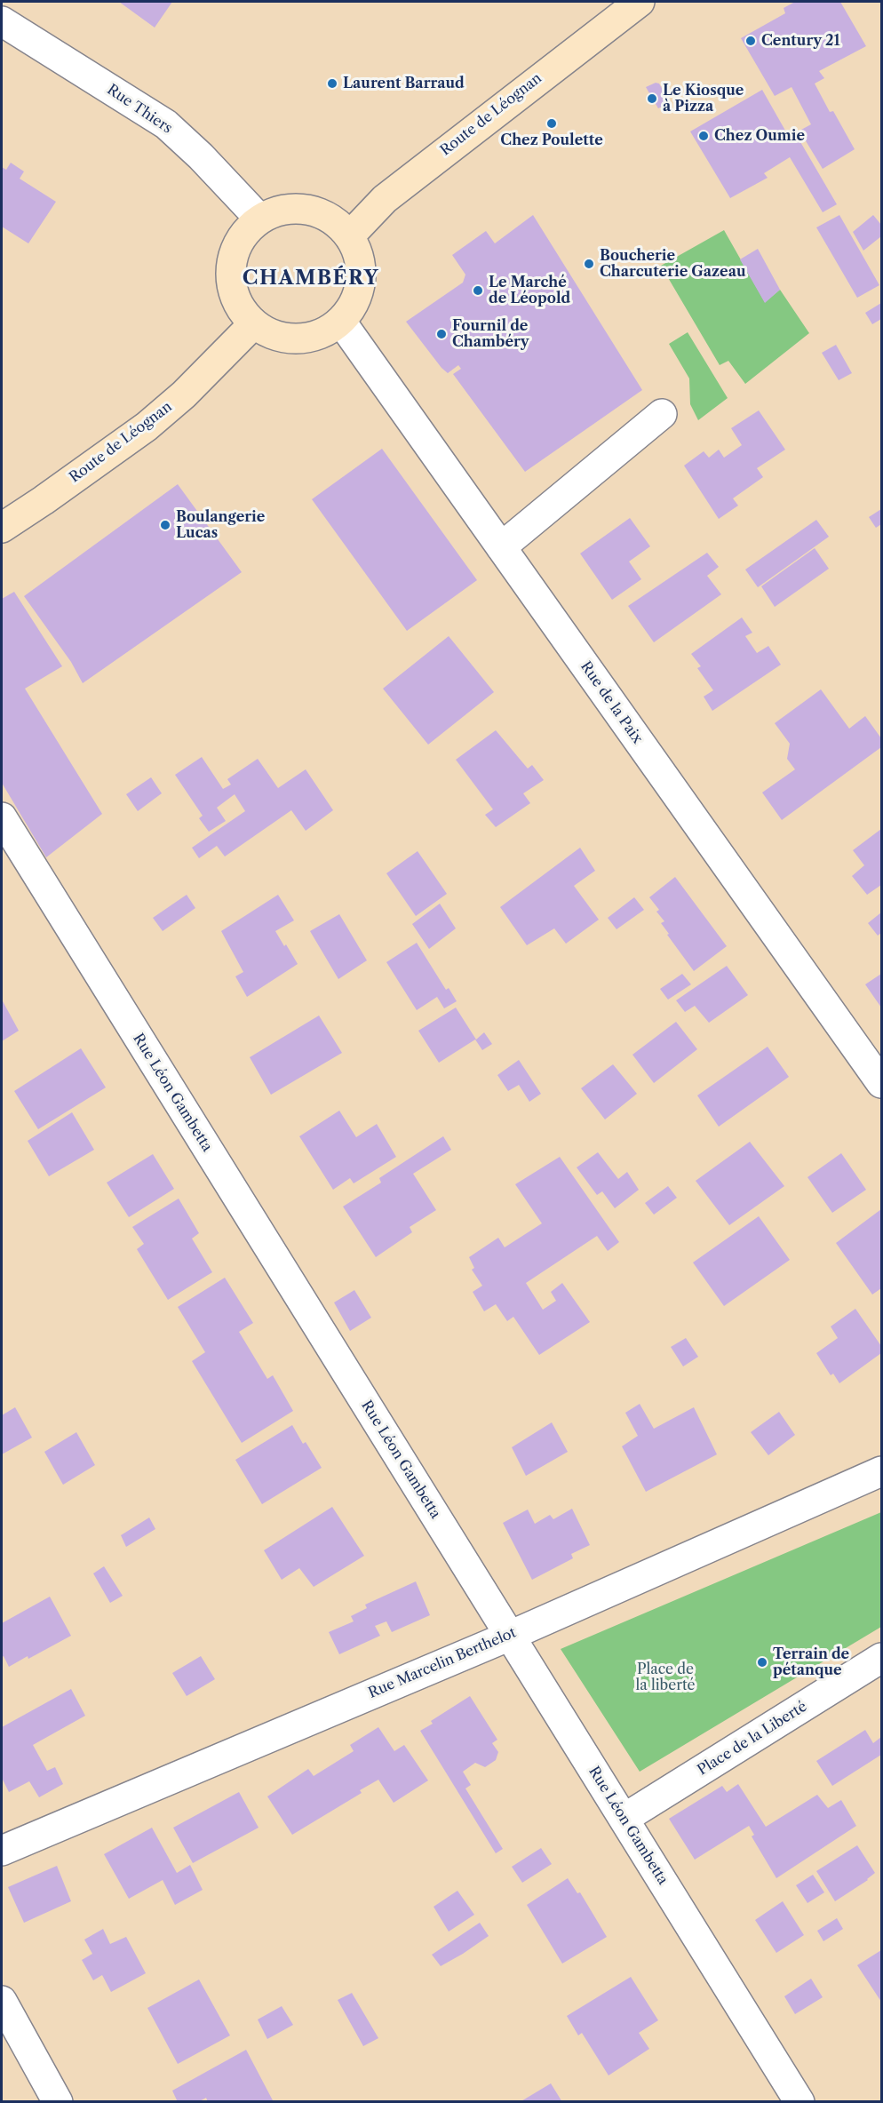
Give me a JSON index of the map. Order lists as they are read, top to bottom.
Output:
{
  "streets": {
    "main road": ["Route de Léognan"],
    "street": [
      "Rue Thiers",
      "Rue de la Paix",
      "Rue Léon Gambetta",
      "Rue Marcelin Berthelot",
      "Place de la Liberté"
    ]
  },
  "crossings": [
    ["Rue Thiers", "Route de Léognan"],
    ["Rue Thiers", "Rue de la Paix"],
    ["Route de Léognan", "Rue de la Paix"],
    ["Rue Léon Gambetta", "Rue Marcelin Berthelot"],
    ["Rue Léon Gambetta", "Place de la Liberté"]
  ],
  "districts": ["CHAMBÉRY"],
  "parks": ["Place de la liberté"],
  "places": [
    "Century 21",
    "Laurent Barraud",
    "Le Kiosque à Pizza",
    "Chez Poulette",
    "Chez Oumie",
    "Boucherie Charcuterie Gazeau",
    "Le Marché de Léopold",
    "Fournil de Chambéry",
    "Boulangerie Lucas",
    "Terrain de pétanque"
  ]
}
